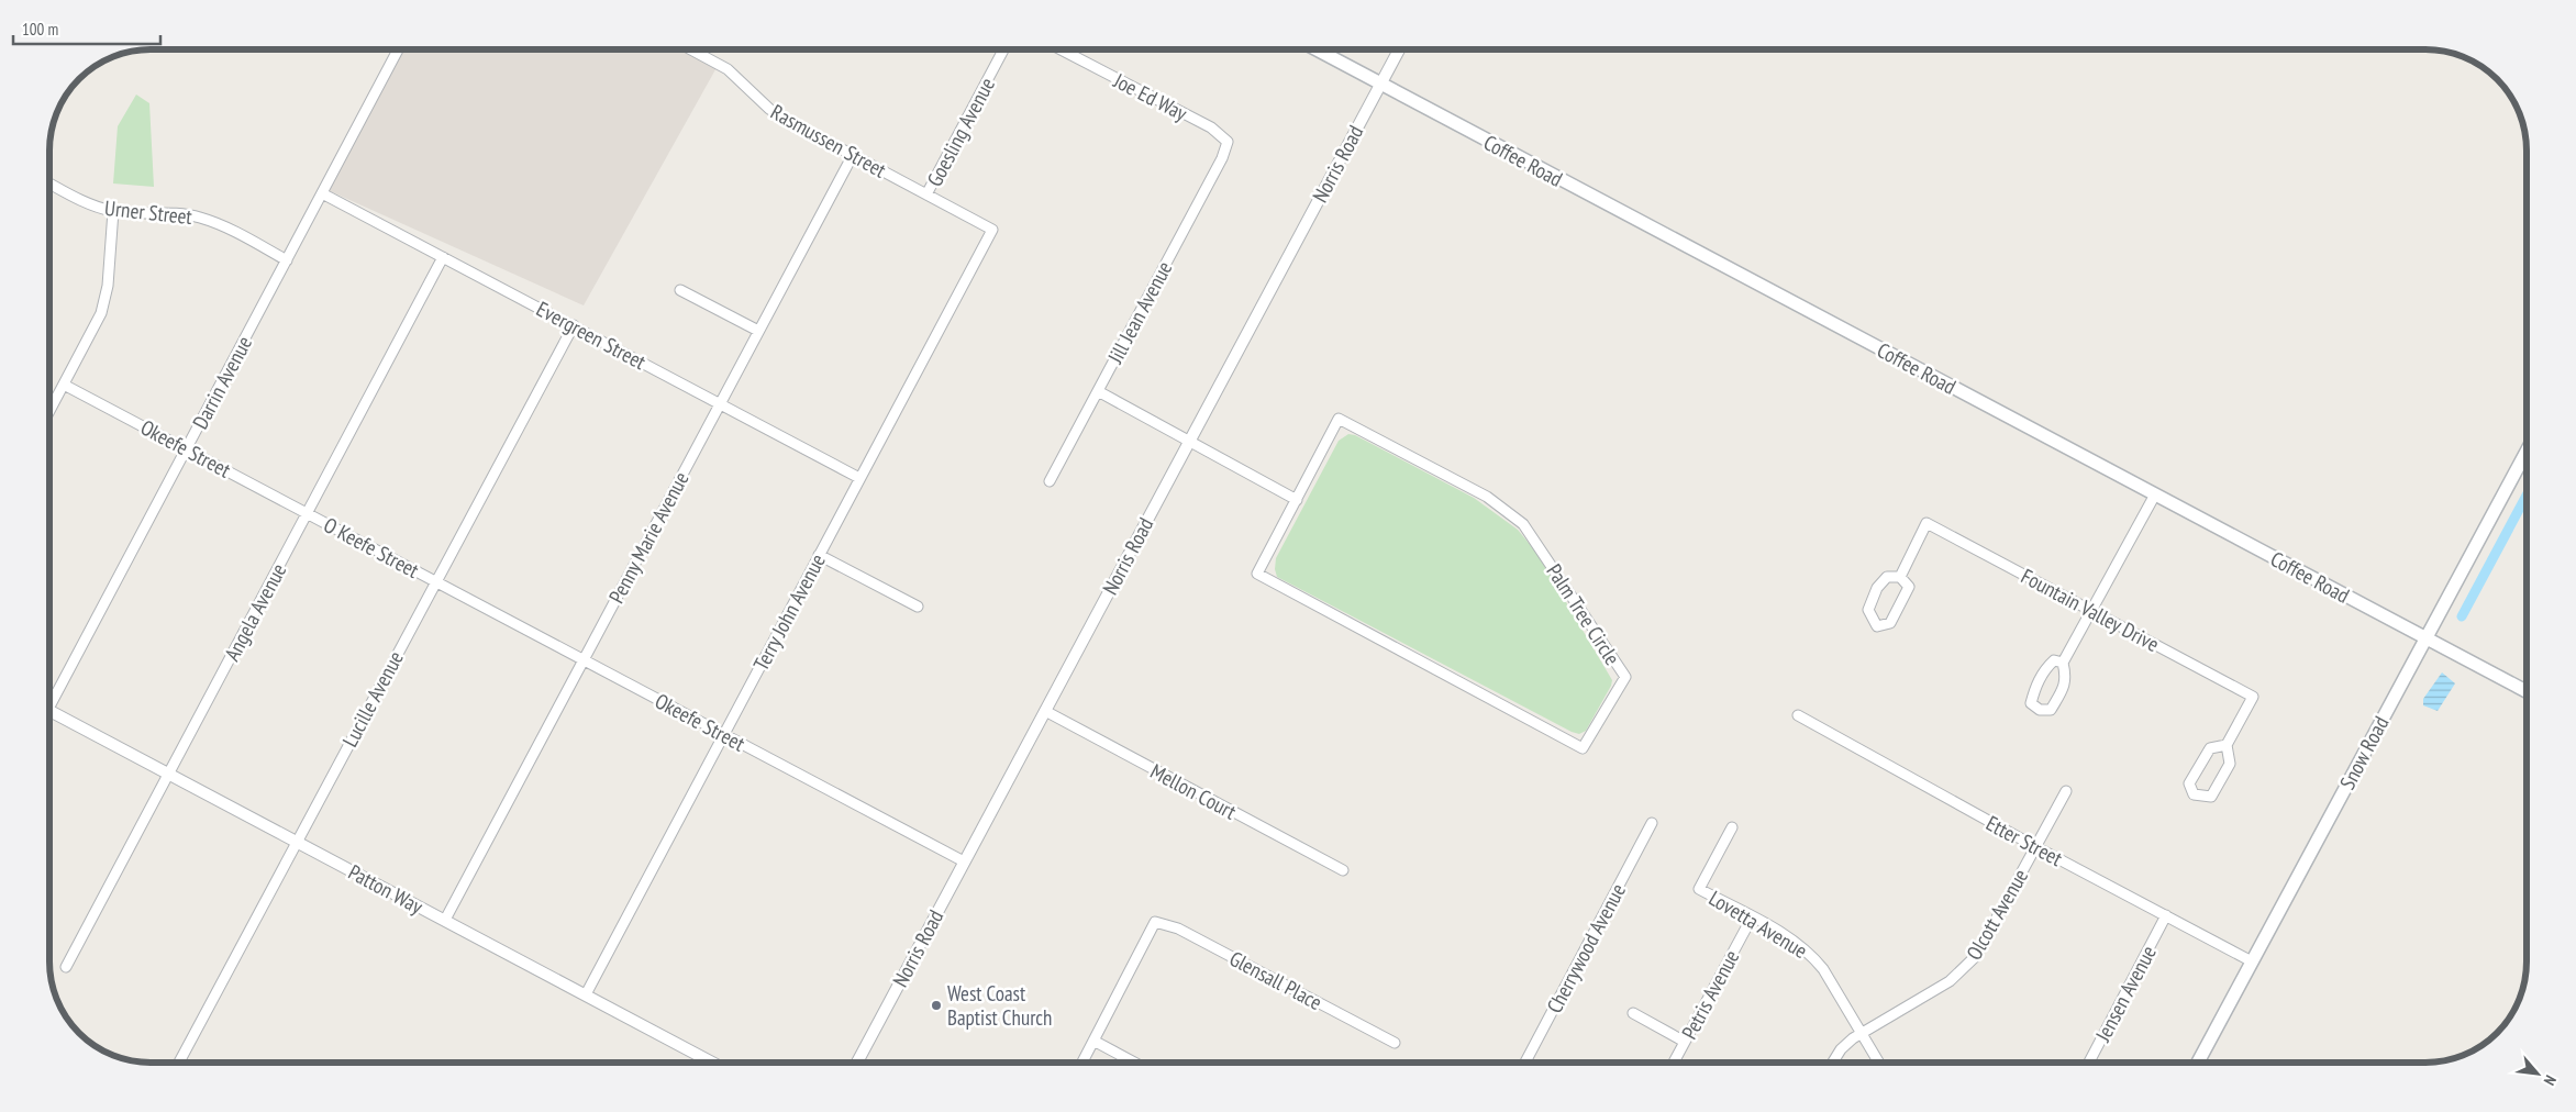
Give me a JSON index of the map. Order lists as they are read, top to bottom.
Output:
{
  "streets": {
    "main road": ["Coffee Road", "Snow Road"],
    "street": [
      "Joe Ed Way",
      "Goesling Avenue",
      "Rasmussen Street",
      "Norris Road",
      "Urner Street",
      "Jill Jean Avenue",
      "Evergreen Street",
      "Darrin Avenue",
      "Okeefe Street",
      "Penny Marie Avenue",
      "O Keefe Street",
      "Fountain Valley Drive",
      "Angela Avenue",
      "Terry John Avenue",
      "Palm Tree Circle",
      "Lucille Avenue",
      "Mellon Court",
      "Etter Street",
      "Patton Way",
      "Olcott Avenue",
      "Lovetta Avenue",
      "Cherrywood Avenue",
      "Glensall Place",
      "Jensen Avenue",
      "Petris Avenue"
    ]
  },
  "crossings": [
    ["Joe Ed Way", "Jill Jean Avenue"],
    ["Goesling Avenue", "Rasmussen Street"],
    ["Rasmussen Street", "Penny Marie Avenue"],
    ["Rasmussen Street", "Terry John Avenue"],
    ["Coffee Road", "Norris Road"],
    ["Coffee Road", "Snow Road"],
    ["Norris Road", "Okeefe Street"],
    ["Norris Road", "Mellon Court"],
    ["Urner Street", "Darrin Avenue"],
    ["Evergreen Street", "Darrin Avenue"],
    ["Evergreen Street", "Penny Marie Avenue"],
    ["Evergreen Street", "Angela Avenue"],
    ["Evergreen Street", "Terry John Avenue"],
    ["Evergreen Street", "Lucille Avenue"],
    ["Darrin Avenue", "Okeefe Street"],
    ["Okeefe Street", "Penny Marie Avenue"],
    ["Okeefe Street", "O Keefe Street"],
    ["Okeefe Street", "Angela Avenue"],
    ["Okeefe Street", "Terry John Avenue"],
    ["Okeefe Street", "Lucille Avenue"],
    ["Penny Marie Avenue", "Patton Way"],
    ["O Keefe Street", "Angela Avenue"],
    ["O Keefe Street", "Lucille Avenue"],
    ["Angela Avenue", "Patton Way"],
    ["Terry John Avenue", "Patton Way"],
    ["Lucille Avenue", "Patton Way"],
    ["Snow Road", "Etter Street"],
    ["Etter Street", "Olcott Avenue"],
    ["Etter Street", "Jensen Avenue"],
    ["Olcott Avenue", "Lovetta Avenue"],
    ["Lovetta Avenue", "Petris Avenue"]
  ],
  "places": ["West Coast Baptist Church"],
  "scale_bar": "100 m",
  "north": "bottom right"
}
